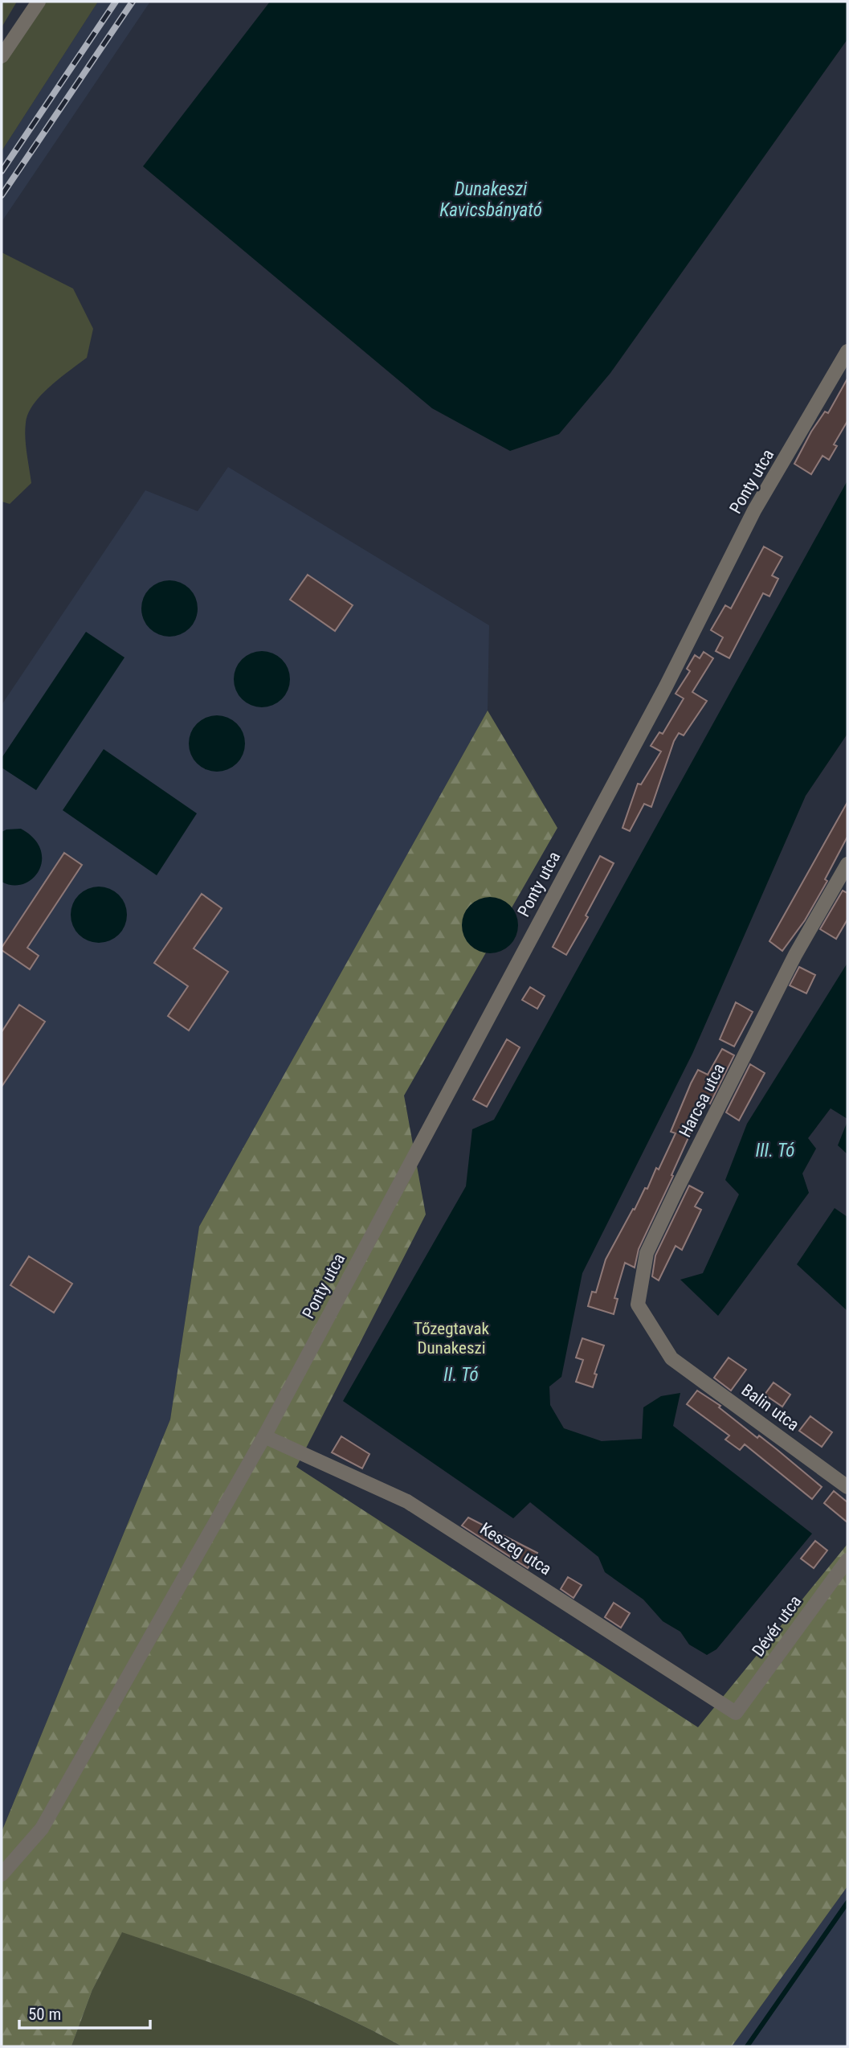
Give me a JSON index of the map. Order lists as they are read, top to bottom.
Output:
{
  "streets": {
    "street": [
      "Ponty utca",
      "Harcsa utca",
      "Balin utca",
      "Keszeg utca",
      "Dévér utca"
    ]
  },
  "crossings": [
    ["Ponty utca", "Keszeg utca"],
    ["Harcsa utca", "Balin utca"],
    ["Keszeg utca", "Dévér utca"]
  ],
  "water": ["Dunakeszi Kavicsbányató", "III. Tó", "II. Tó"],
  "parks": ["Tőzegtavak Dunakeszi"],
  "scale_bar": "50 m"
}
